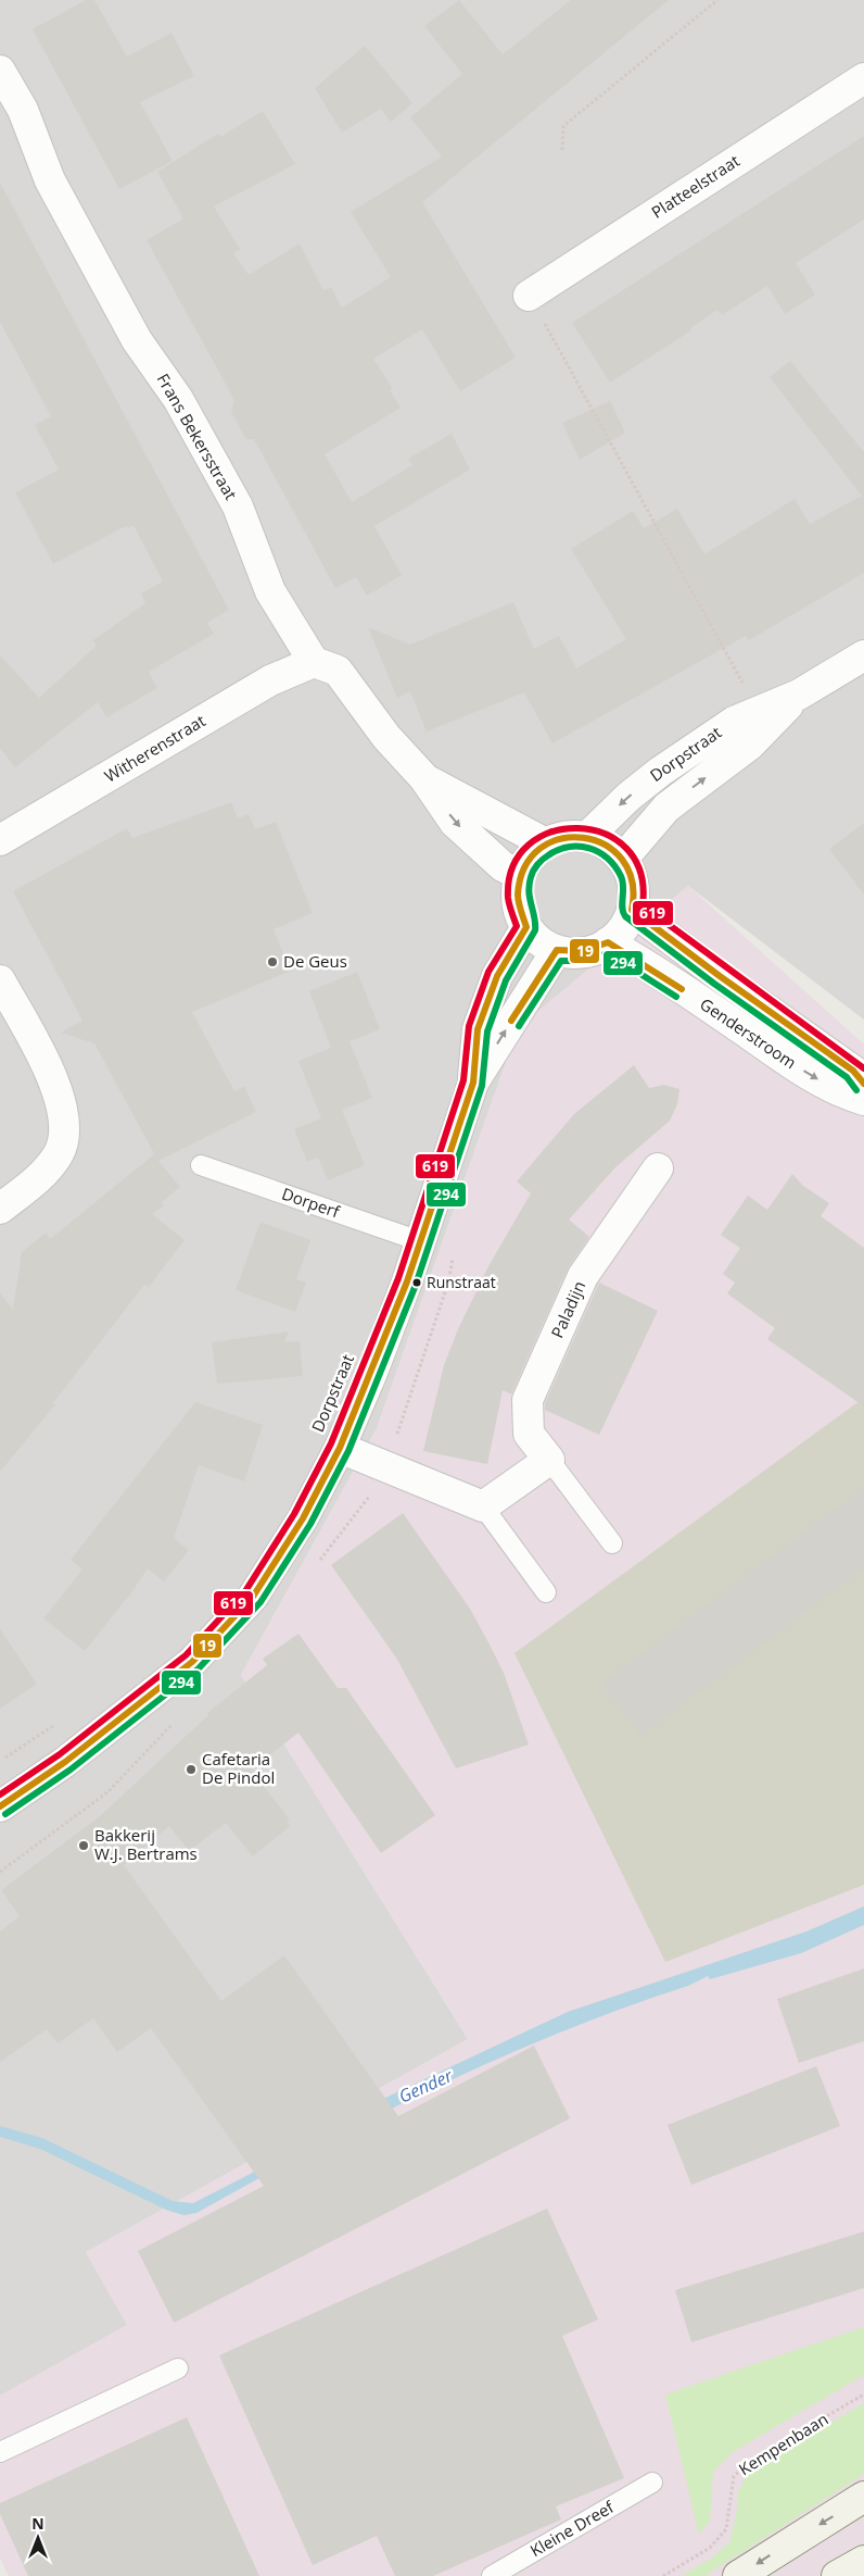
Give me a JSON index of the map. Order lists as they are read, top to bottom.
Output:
{
  "streets": {
    "street": [
      "Platteelstraat",
      "Frans Bekersstraat",
      "Witherenstraat",
      "Dorpstraat",
      "Genderstroom",
      "Paladijn"
    ],
    "lane": ["Dorperf", "Kleine Dreef"],
    "path": ["Kempenbaan"]
  },
  "crossings": [
    ["Frans Bekersstraat", "Witherenstraat"],
    ["Dorpstraat", "Genderstroom"],
    ["Dorpstraat", "Dorperf"]
  ],
  "water": ["Gender"],
  "places": [
    "De Geus",
    "Runstraat",
    "Cafetaria De Pindol",
    "Bakkerij W.J. Bertrams"
  ],
  "lines": ["transit line 619", "transit line 19", "transit line 294"],
  "north": "top"
}
